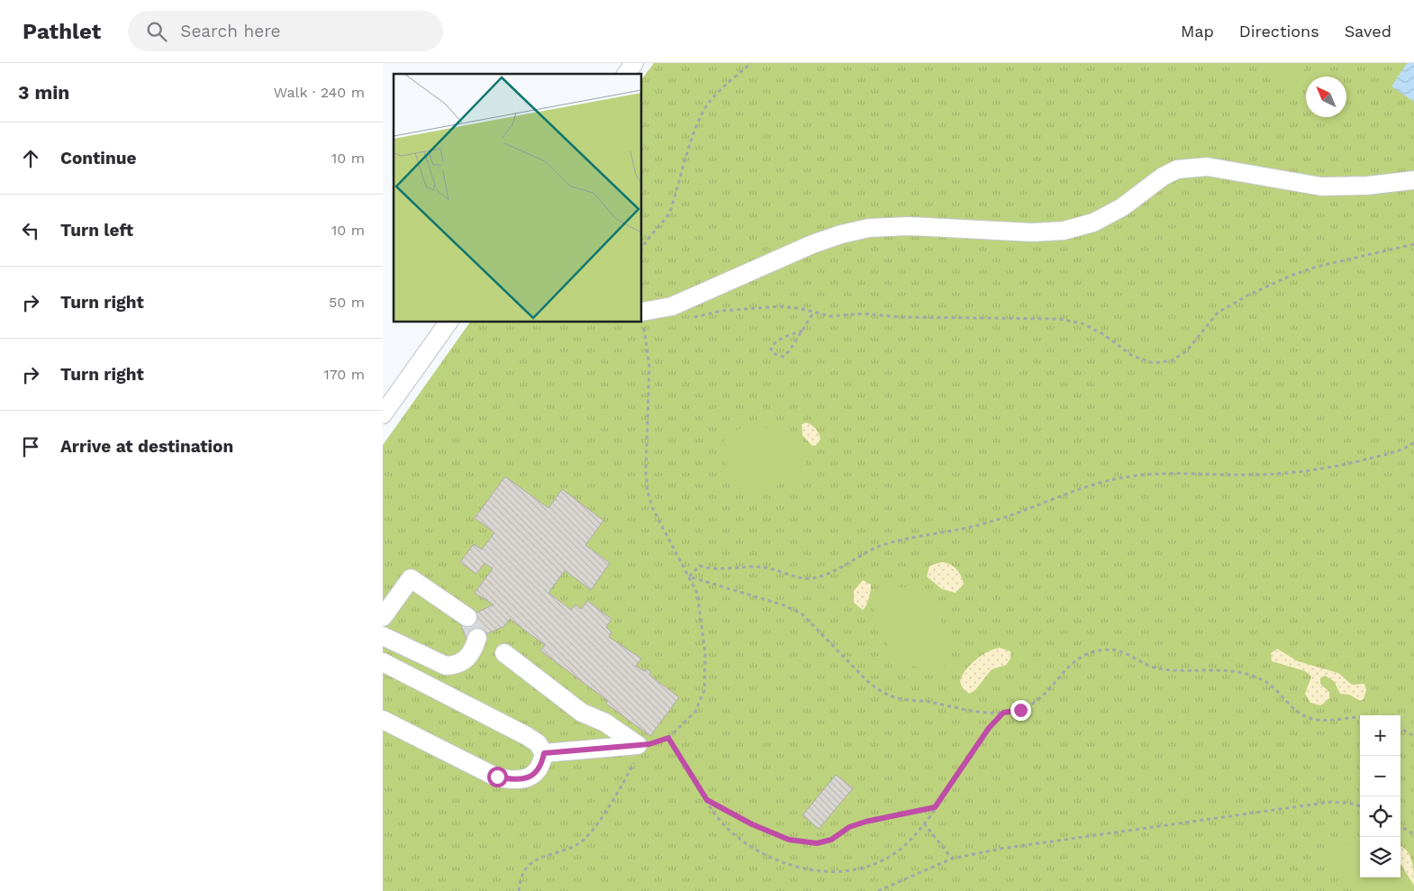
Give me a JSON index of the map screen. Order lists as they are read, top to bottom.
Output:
{
  "north": "top left",
  "page": {
    "header": "Pathlet",
    "search": "Search here",
    "nav": ["Map", "Directions", "Saved"],
    "heading": ["3 min", "Walk · 240 m"],
    "list": [
      ["Continue", "10 m"],
      ["Turn left", "10 m"],
      ["Turn right", "50 m"],
      ["Turn right", "170 m"],
      "Arrive at destination"
    ],
    "map_buttons": ["+", "−"]
  }
}
